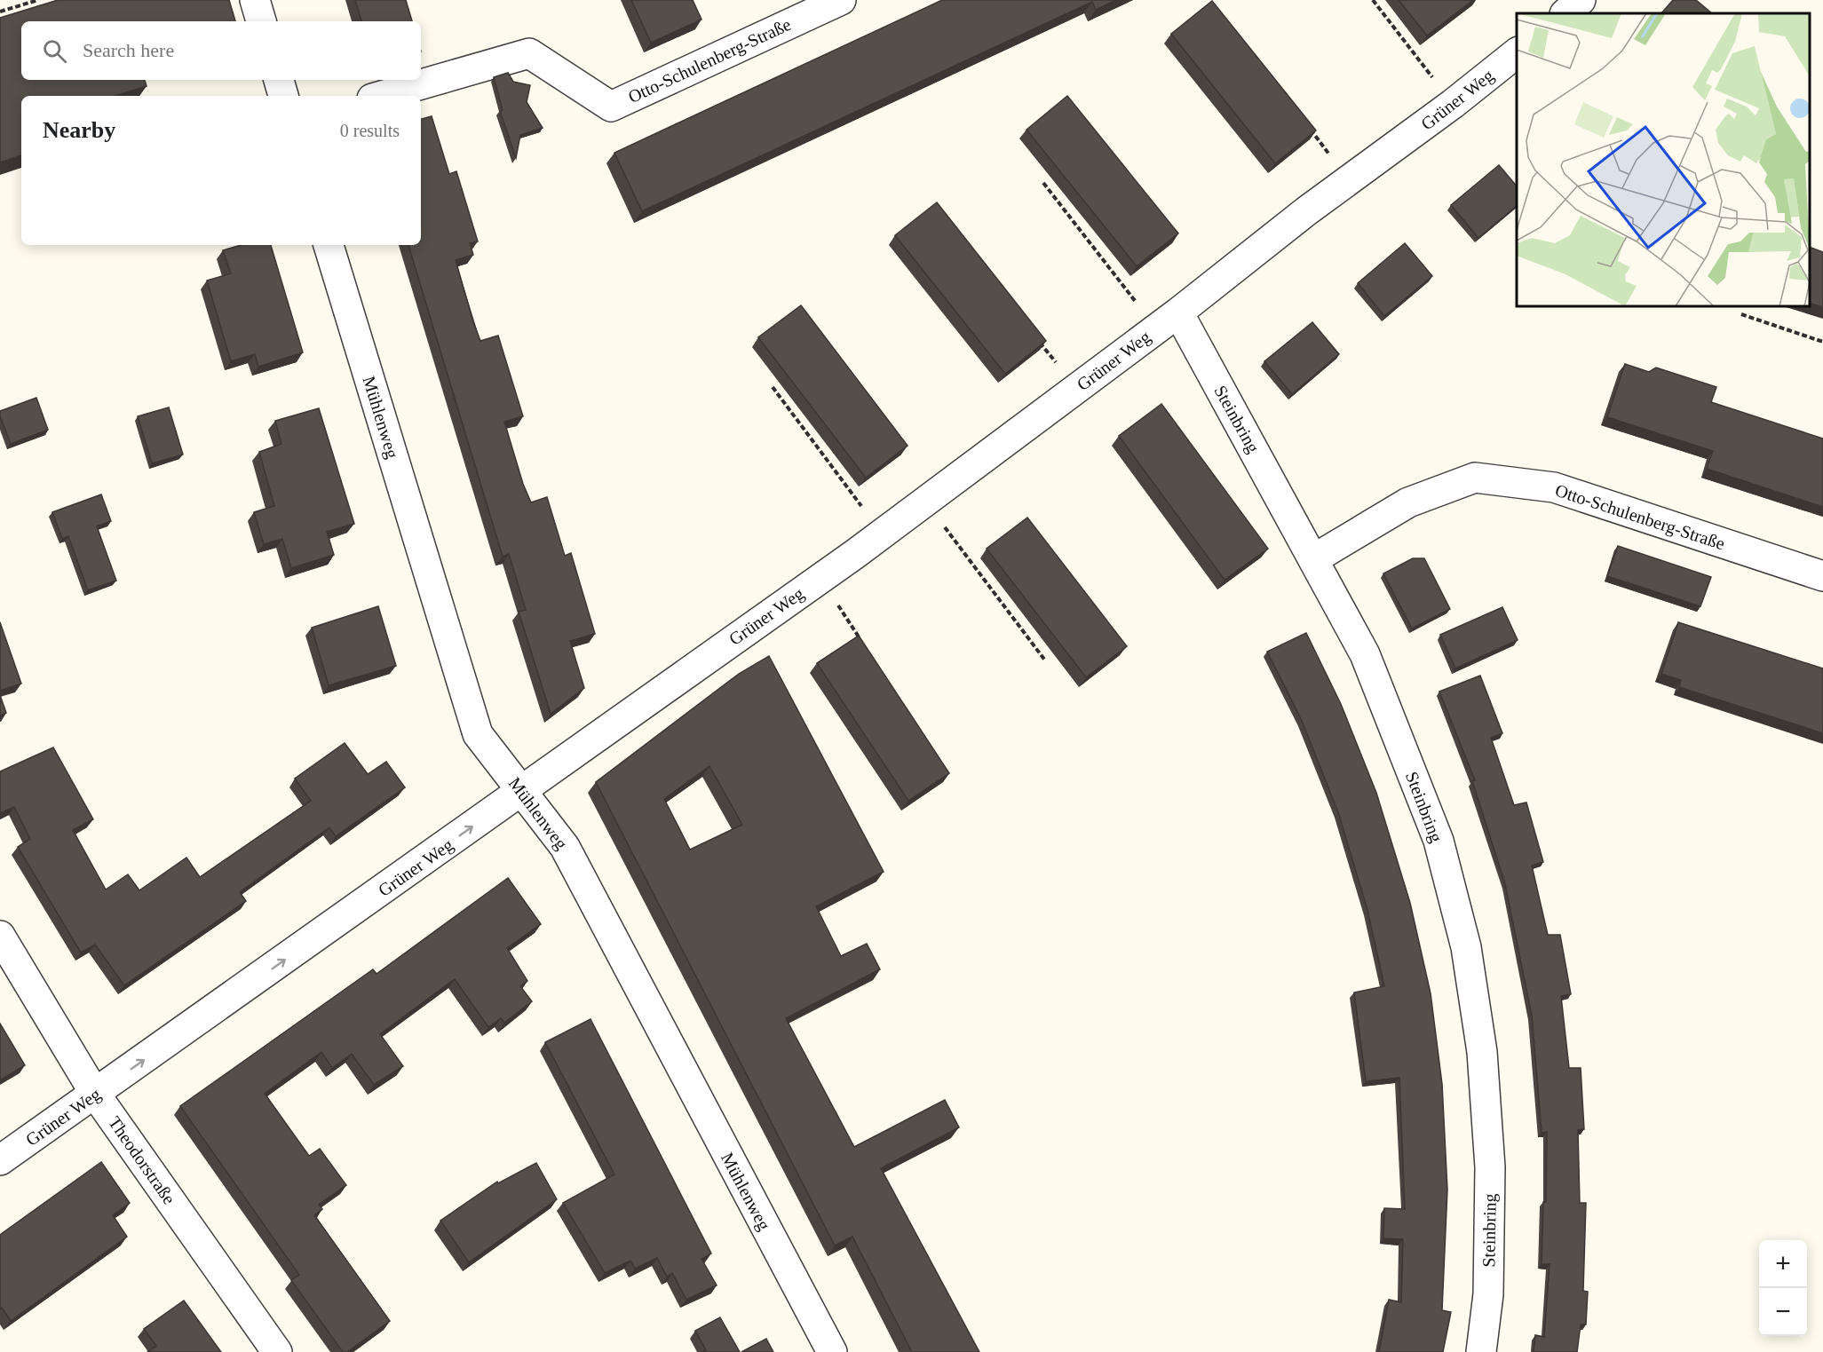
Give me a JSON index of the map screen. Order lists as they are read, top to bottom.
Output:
{
  "streets": {
    "street": [
      "Otto-Schulenberg-Straße",
      "Grüner Weg",
      "Mühlenweg",
      "Steinbring",
      "Theodorstraße"
    ]
  },
  "crossings": [
    ["Otto-Schulenberg-Straße", "Steinbring"],
    ["Grüner Weg", "Mühlenweg"],
    ["Grüner Weg", "Steinbring"],
    ["Grüner Weg", "Theodorstraße"]
  ],
  "page": {
    "search": "Search here",
    "heading": ["Nearby", "0 results"],
    "map_buttons": ["+", "−"]
  }
}
